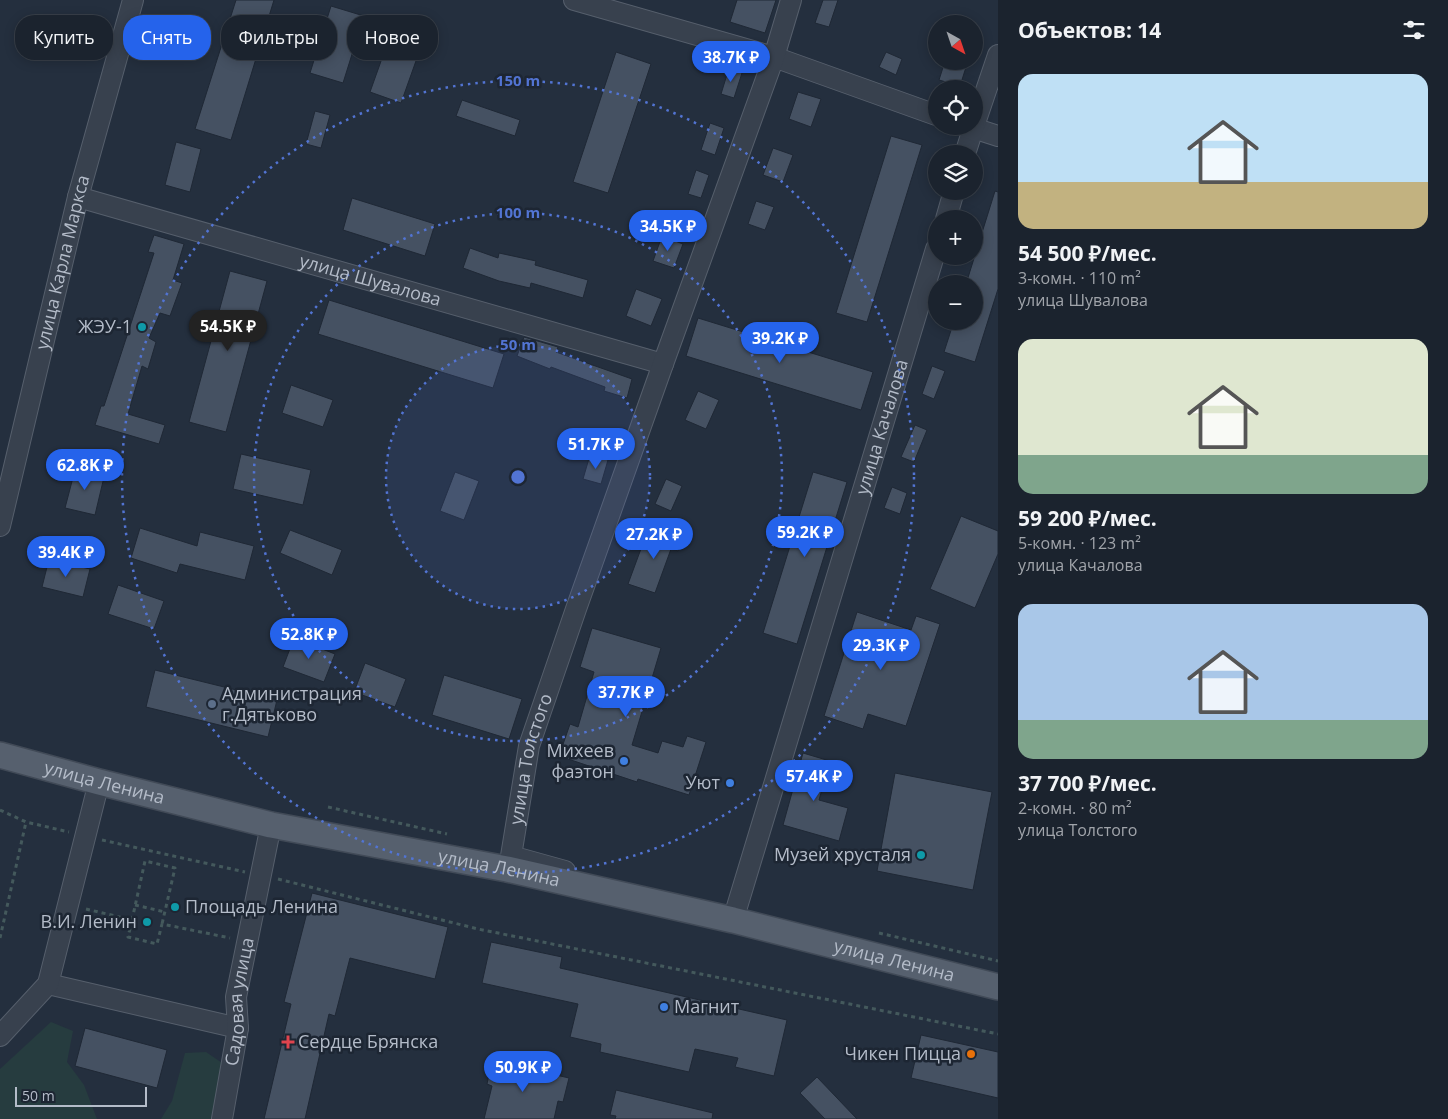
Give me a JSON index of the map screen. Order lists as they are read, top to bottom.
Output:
{
  "streets": {
    "main road": ["улица Ленина"],
    "street": [
      "улица Карла Маркса",
      "улица Шувалова",
      "улица Качалова",
      "улица Толстого",
      "Садовая улица"
    ]
  },
  "crossings": [
    ["улица Карла Маркса", "улица Шувалова"],
    ["улица Шувалова", "улица Толстого"],
    ["улица Качалова", "улица Ленина"],
    ["улица Толстого", "улица Ленина"],
    ["улица Ленина", "Садовая улица"]
  ],
  "places": {
    "other": [
      "ЖЭУ-1",
      "Администрация г.Дятьково",
      "Михеев фаэтон",
      "Уют",
      "Музей хрусталя",
      "Площадь Ленина",
      "В.И. Ленин",
      "Магнит",
      "Чикен Пицца"
    ],
    "health": ["Сердце Брянска"]
  },
  "scale_bar": "50 m",
  "north": "bottom right",
  "page": {
    "heading": "Объектов: 14",
    "map_buttons": ["+", "−"],
    "chip": [
      "Купить",
      "Снять",
      "Фильтры",
      "Новое"
    ],
    "price": [
      "38.7K ₽",
      "34.5K ₽",
      "54.5K ₽",
      "39.2K ₽",
      "51.7K ₽",
      "62.8K ₽",
      "59.2K ₽",
      "27.2K ₽",
      "39.4K ₽",
      "52.8K ₽",
      "29.3K ₽",
      "37.7K ₽",
      "57.4K ₽",
      "50.9K ₽"
    ],
    "list": [
      {
        "name": "54 500 ₽/мес.",
        "note": "3-комн. · 110 m² · улица Шувалова"
      },
      {
        "name": "59 200 ₽/мес.",
        "note": "5-комн. · 123 m² · улица Качалова"
      },
      {
        "name": "37 700 ₽/мес.",
        "note": "2-комн. · 80 m² · улица Толстого"
      }
    ],
    "scale": "50 m"
  },
  "rings": ["150 m", "100 m", "50 m"]
}
